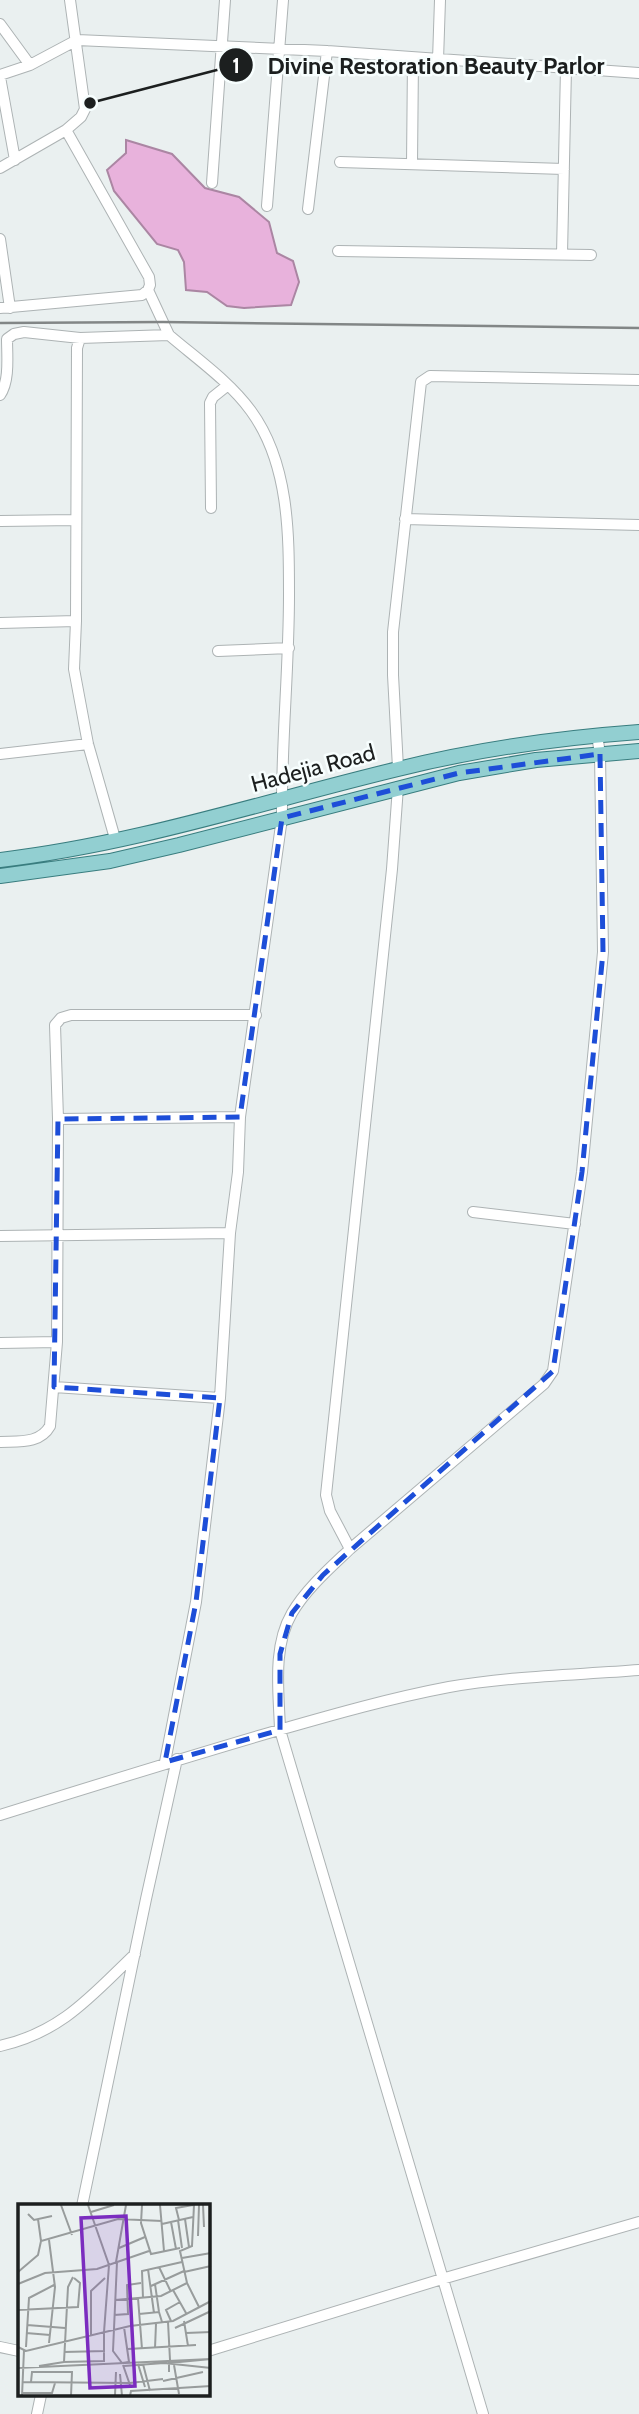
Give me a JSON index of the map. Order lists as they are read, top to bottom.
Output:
{
  "streets": {
    "main road": ["Hadejia Road"]
  },
  "places": ["Divine Restoration Beauty Parlor"]
}
